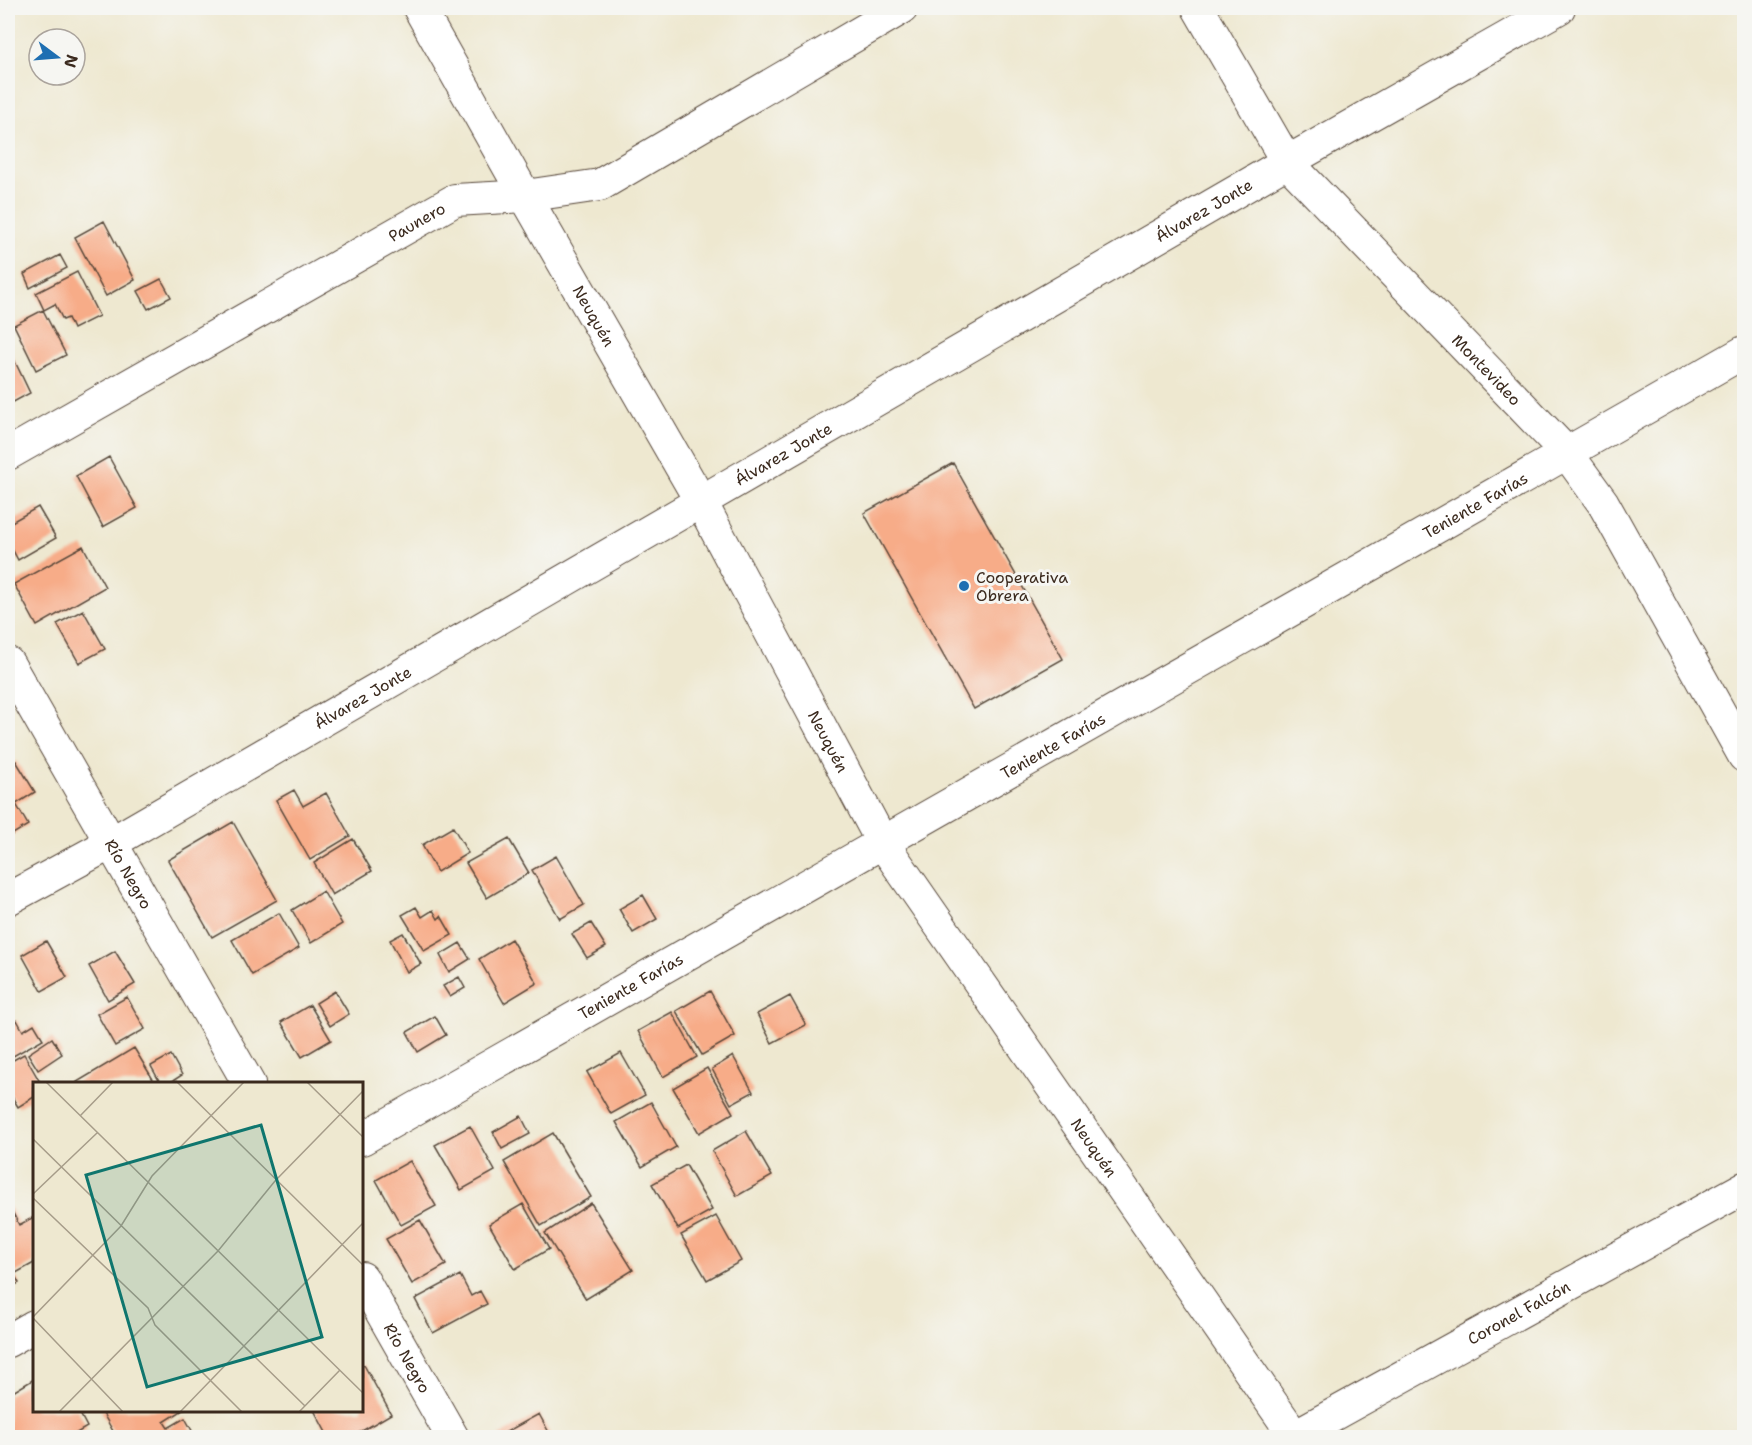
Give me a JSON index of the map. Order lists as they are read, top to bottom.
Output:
{
  "streets": {
    "street": [
      "Álvarez Jonte",
      "Paunero",
      "Neuquén",
      "Montevideo",
      "Teniente Farías",
      "Río Negro",
      "Coronel Falcón"
    ]
  },
  "crossings": [
    ["Álvarez Jonte", "Neuquén"],
    ["Álvarez Jonte", "Montevideo"],
    ["Álvarez Jonte", "Río Negro"],
    ["Paunero", "Neuquén"],
    ["Neuquén", "Teniente Farías"],
    ["Neuquén", "Coronel Falcón"],
    ["Montevideo", "Teniente Farías"]
  ],
  "places": ["Cooperativa Obrera"],
  "north": "right"
}
